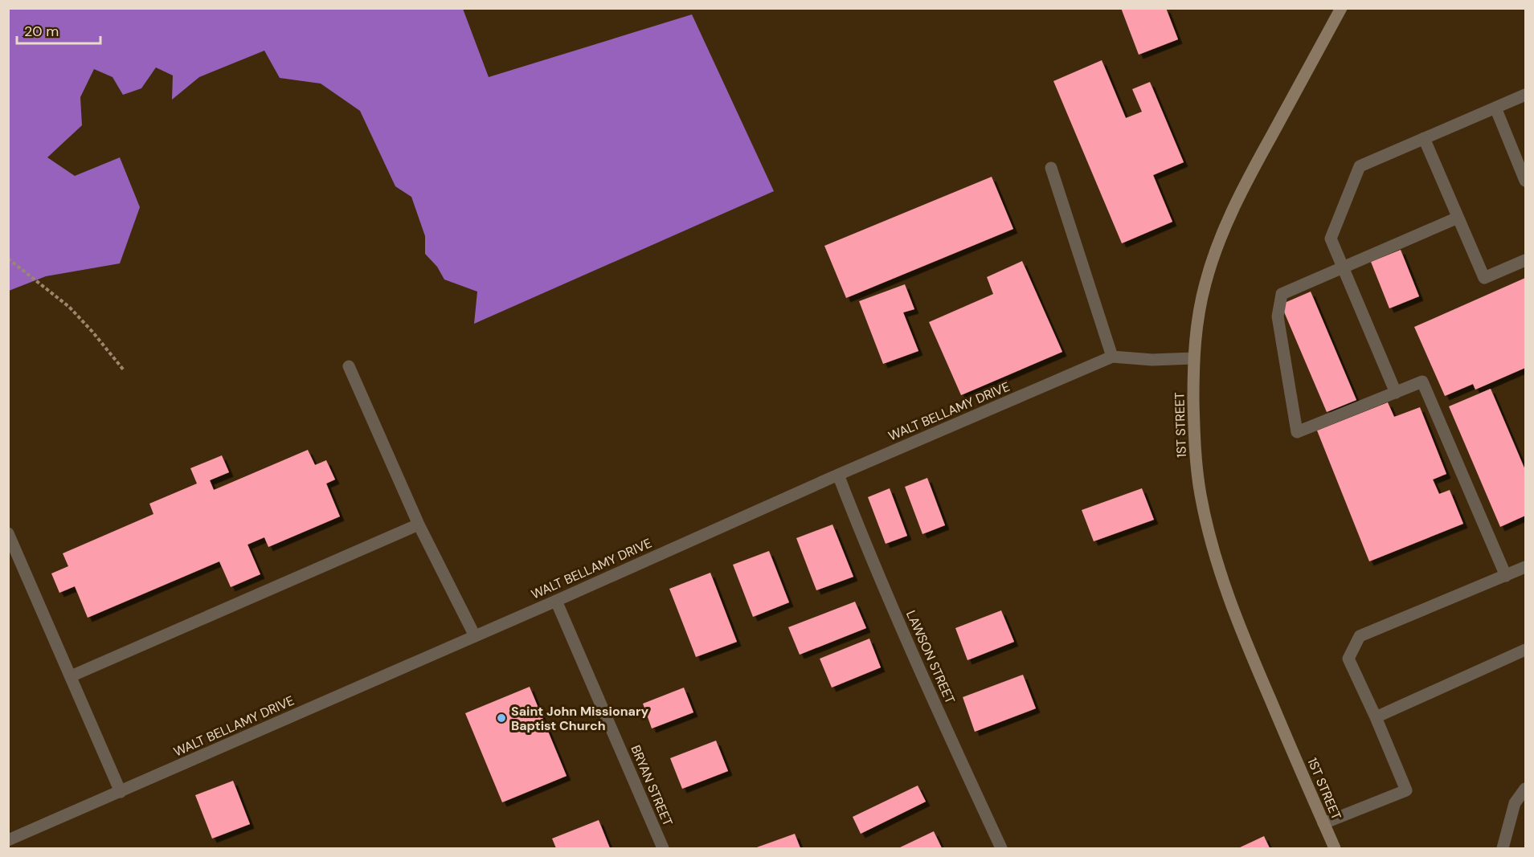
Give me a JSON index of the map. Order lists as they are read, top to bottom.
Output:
{
  "streets": {
    "main road": ["1ST STREET"],
    "street": ["WALT BELLAMY DRIVE", "LAWSON STREET", "BRYAN STREET"]
  },
  "crossings": [
    ["WALT BELLAMY DRIVE", "1ST STREET"],
    ["WALT BELLAMY DRIVE", "LAWSON STREET"],
    ["WALT BELLAMY DRIVE", "BRYAN STREET"]
  ],
  "places": ["Saint John Missionary Baptist Church"],
  "scale_bar": "20 m"
}
